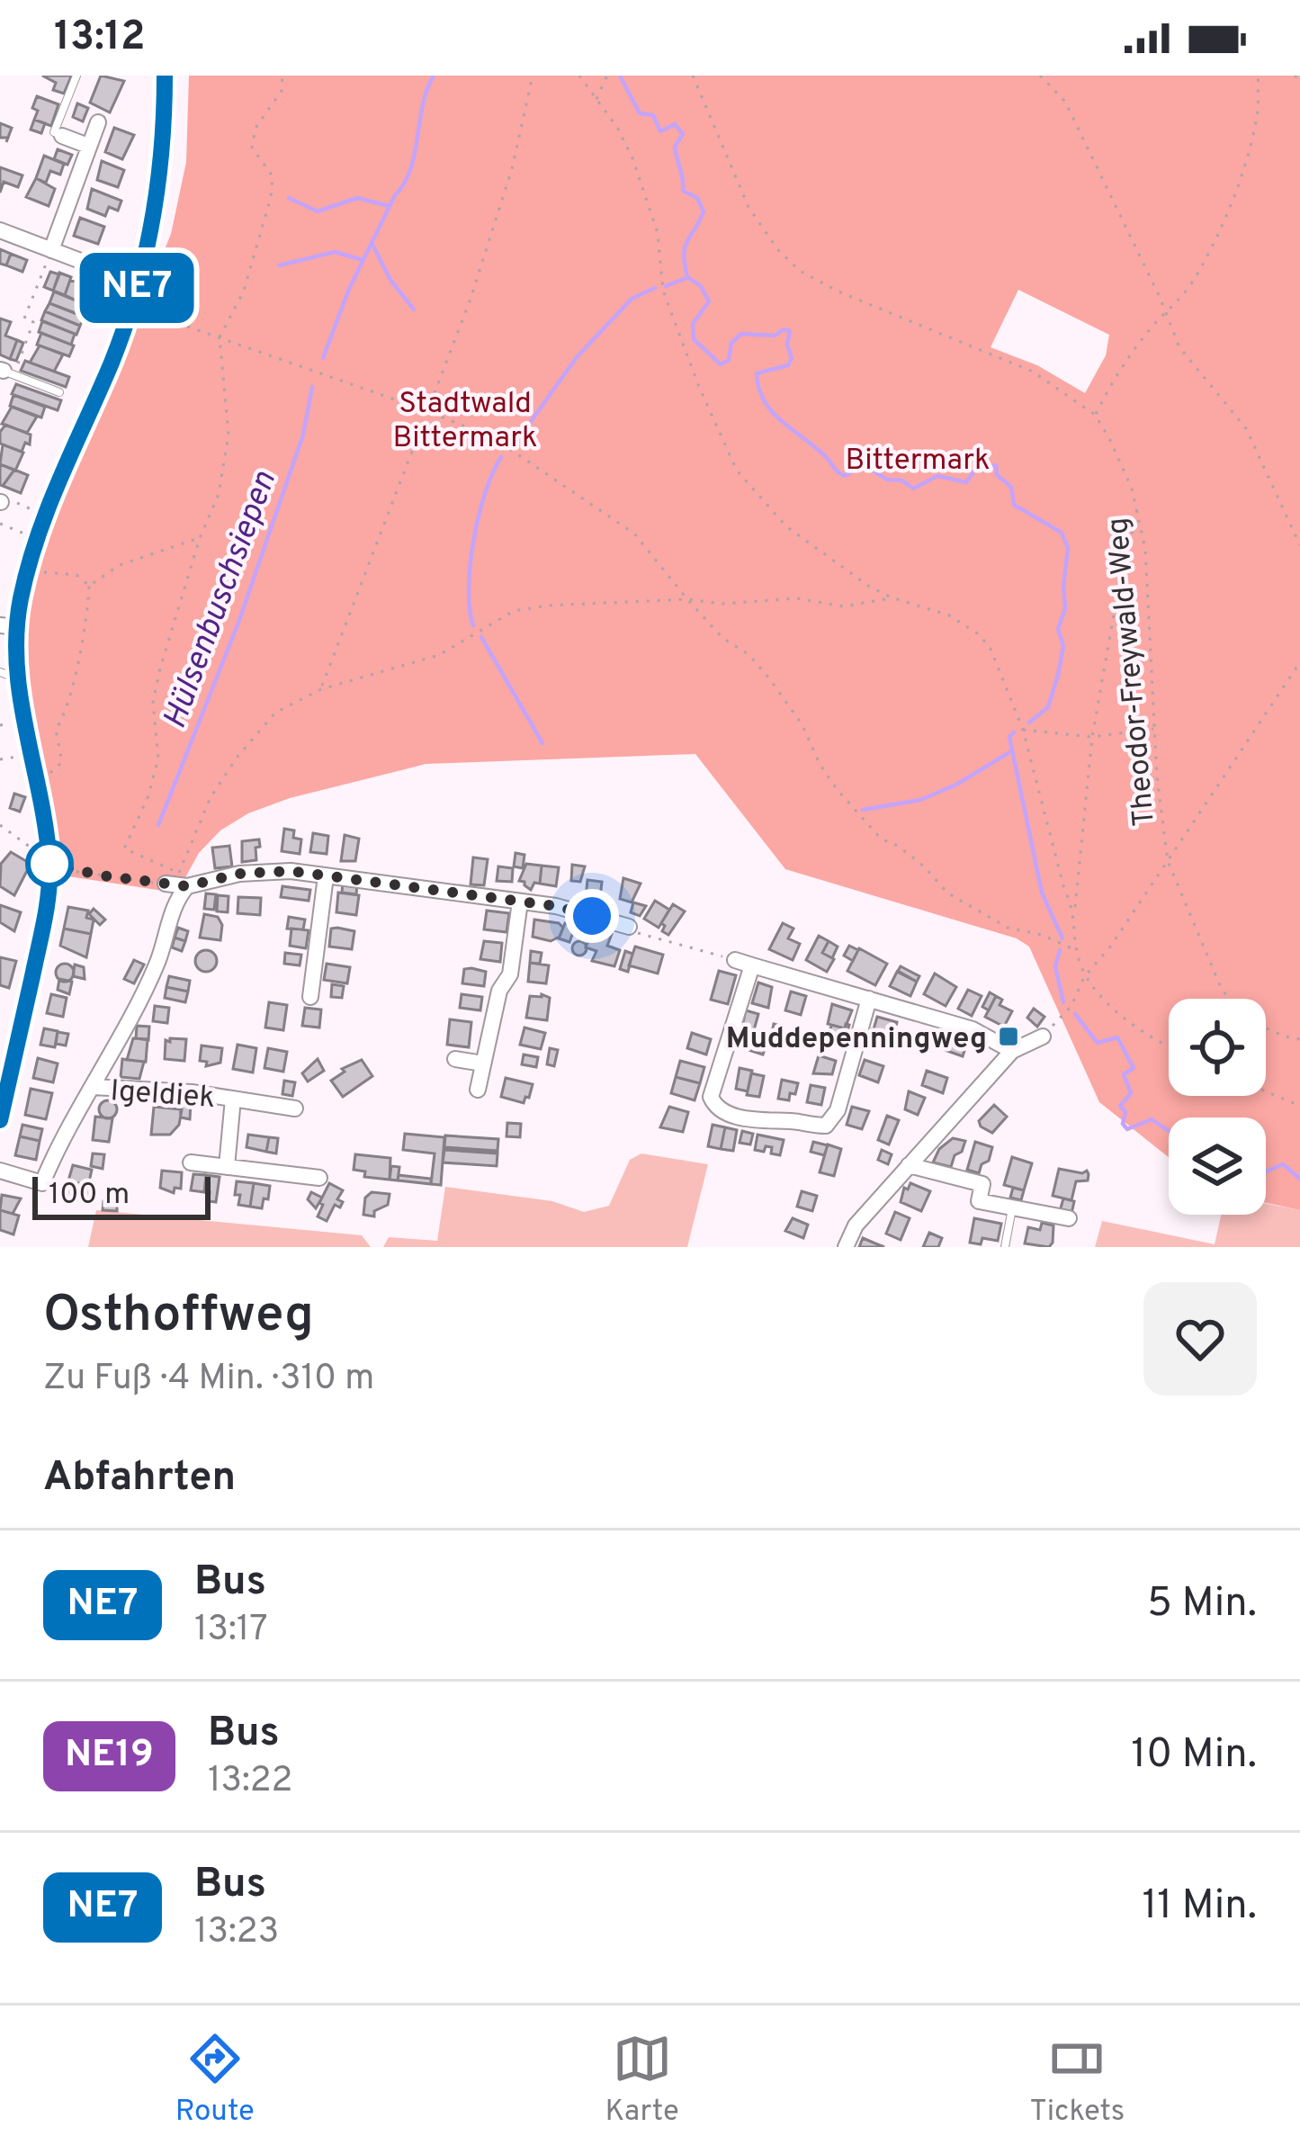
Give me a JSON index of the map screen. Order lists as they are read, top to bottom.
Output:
{
  "streets": {
    "street": ["Igeldiek"],
    "path": ["Theodor-Freywald-Weg"]
  },
  "water": ["Hülsenbuschsiepen"],
  "parks": ["Stadtwald Bittermark", "Bittermark"],
  "places": {
    "transit": ["Muddepenningweg"]
  },
  "lines": ["bus line NE7"],
  "scale_bar": "100 m",
  "page": {
    "status": "13:12",
    "on_map": "NE7",
    "scale": "100 m",
    "heading": [
      ["Osthoffweg", "Zu Fuß · 4 Min. · 310 m"],
      "Abfahrten"
    ],
    "list": [
      {
        "mark": "NE7",
        "name": "Bus",
        "note": "13:17",
        "value": "5 Min."
      },
      {
        "mark": "NE19",
        "name": "Bus",
        "note": "13:22",
        "value": "10 Min."
      },
      {
        "mark": "NE7",
        "name": "Bus",
        "note": "13:23",
        "value": "11 Min."
      }
    ],
    "tabs": ["Route", "Karte", "Tickets"]
  }
}
